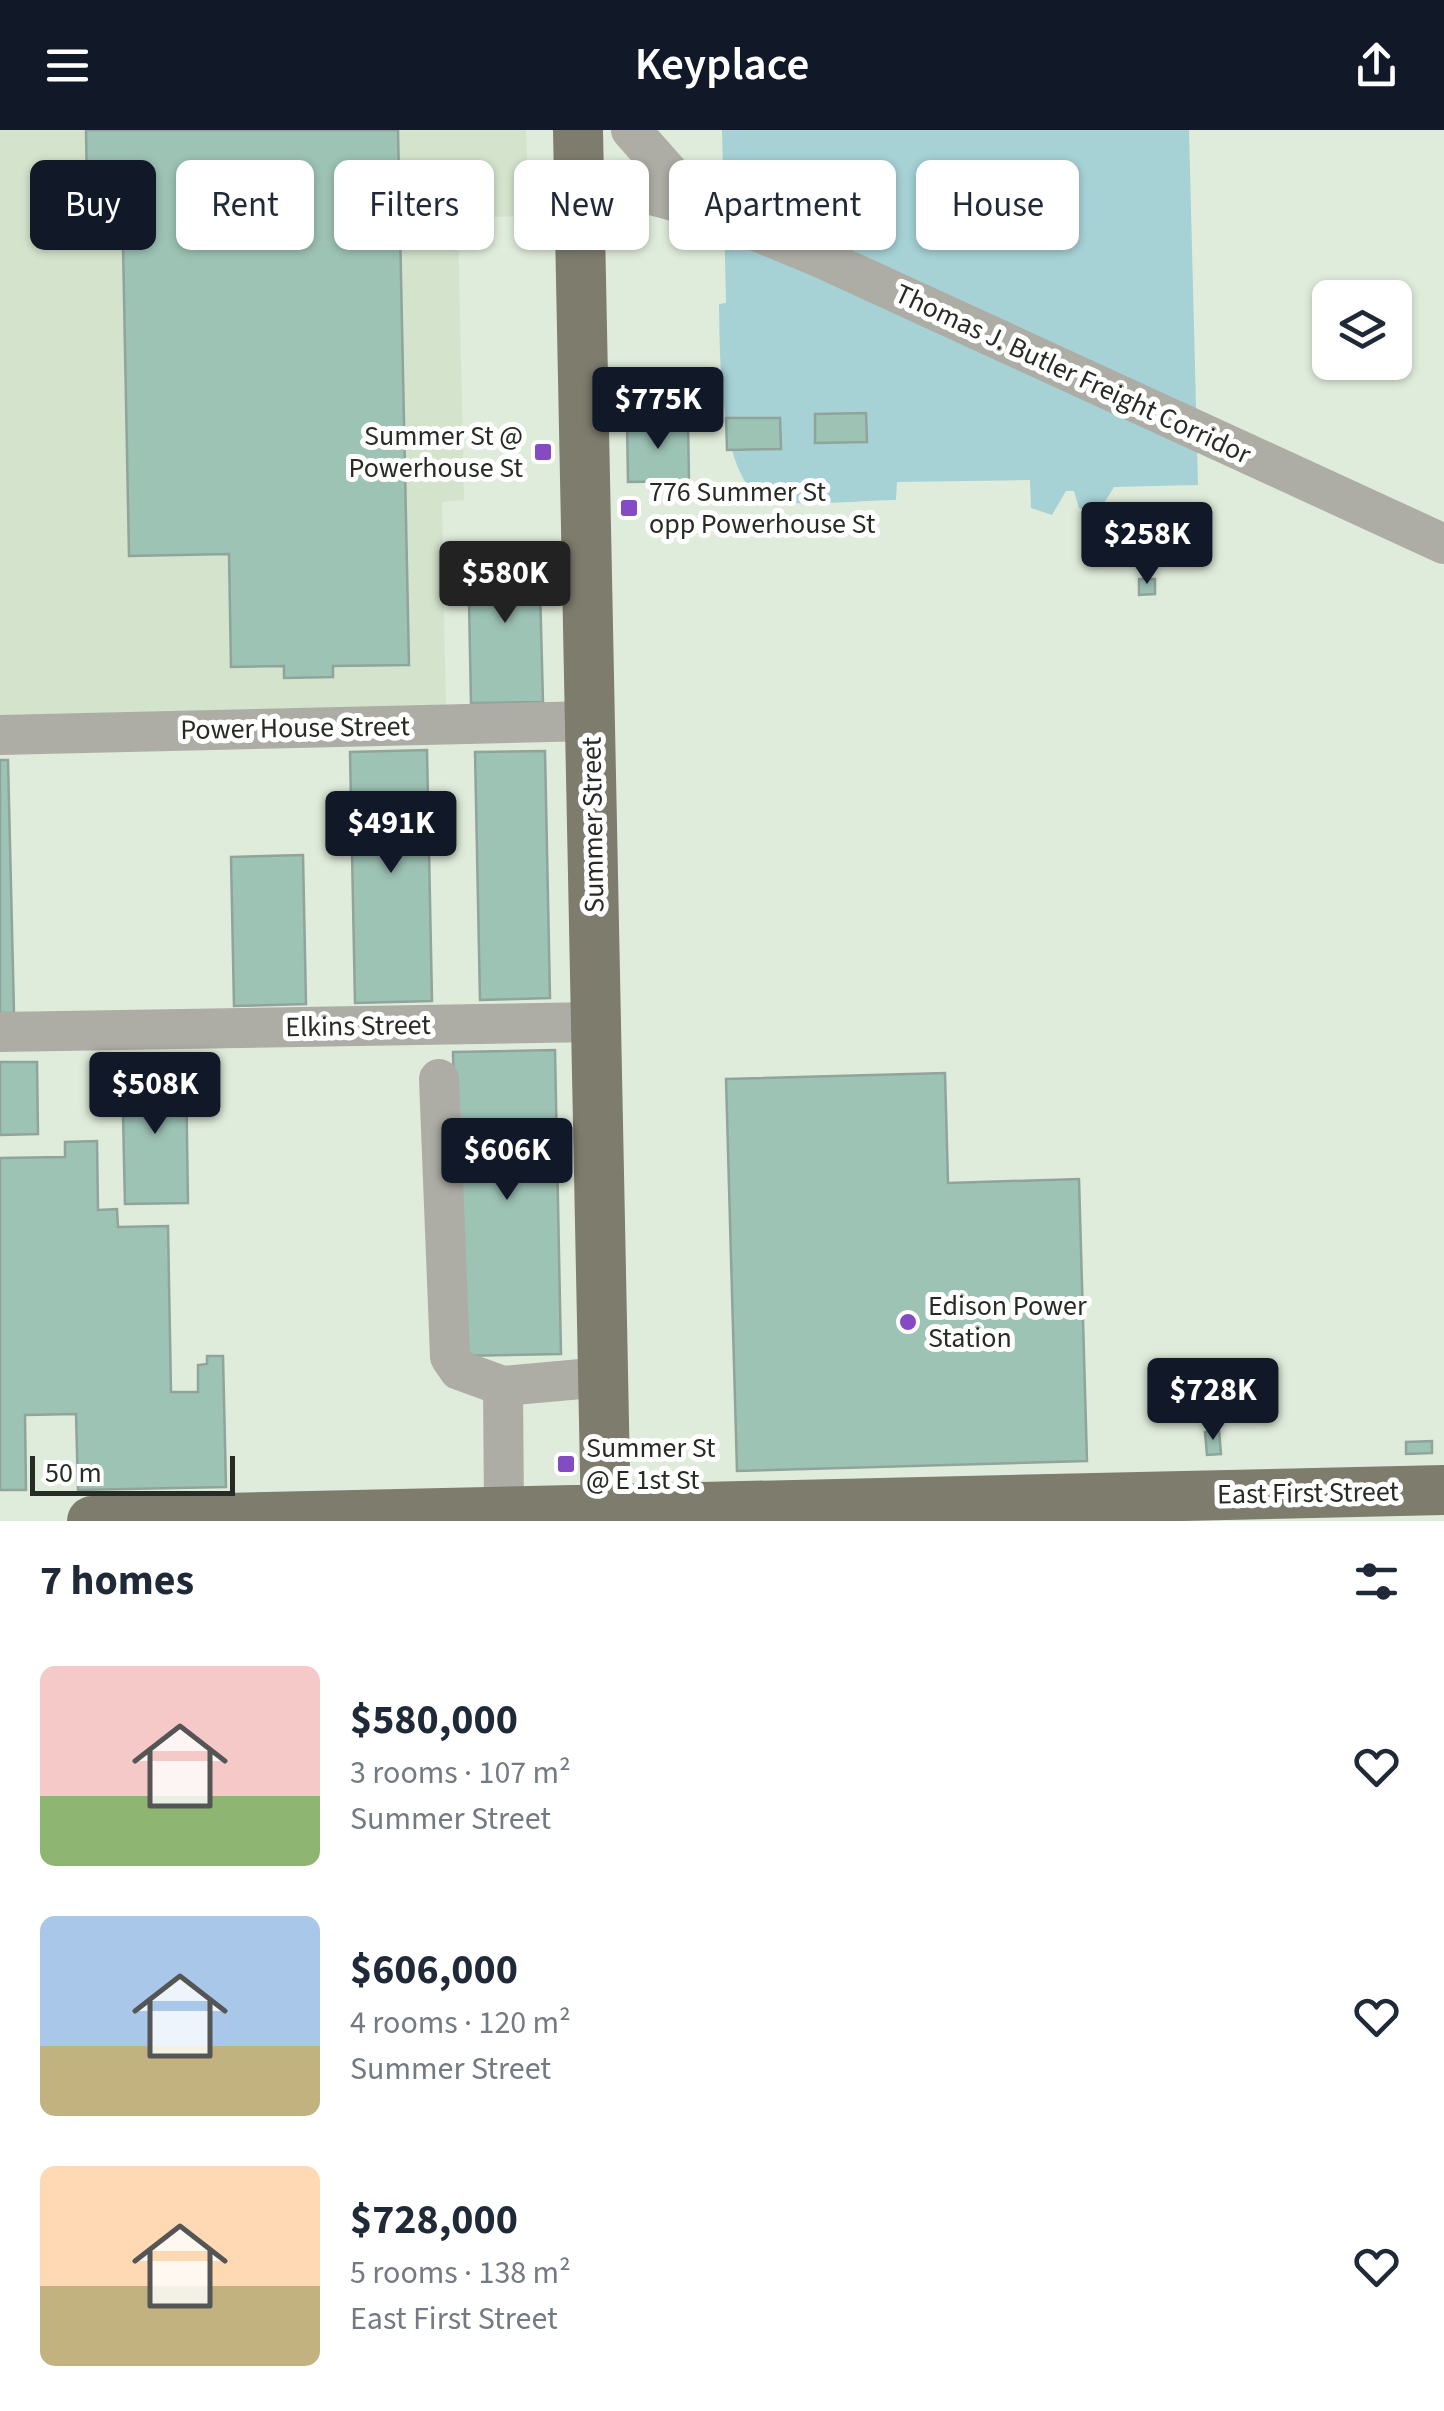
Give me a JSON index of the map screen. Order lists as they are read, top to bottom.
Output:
{
  "streets": {
    "main road": ["Summer Street", "East First Street"],
    "street": ["Thomas J. Butler Freight Corridor", "Power House Street", "Elkins Street"]
  },
  "crossings": [
    ["Power House Street", "Summer Street"],
    ["Summer Street", "Elkins Street"],
    ["Summer Street", "East First Street"]
  ],
  "places": {
    "transit": ["Summer St @ Powerhouse St", "776 Summer St opp Powerhouse St", "Summer St @ E 1st St"],
    "other": ["Edison Power Station"]
  },
  "scale_bar": "50 m",
  "page": {
    "header": "Keyplace",
    "chip": [
      "Buy",
      "Rent",
      "Filters",
      "New",
      "Apartment",
      "House"
    ],
    "price": [
      "$775K",
      "$258K",
      "$580K",
      "$491K",
      "$508K",
      "$606K",
      "$728K"
    ],
    "scale": "50 m",
    "heading": "7 homes",
    "list": [
      {
        "name": "$580,000",
        "note": "3 rooms · 107 m² · Summer Street"
      },
      {
        "name": "$606,000",
        "note": "4 rooms · 120 m² · Summer Street"
      },
      {
        "name": "$728,000",
        "note": "5 rooms · 138 m² · East First Street"
      }
    ]
  }
}
